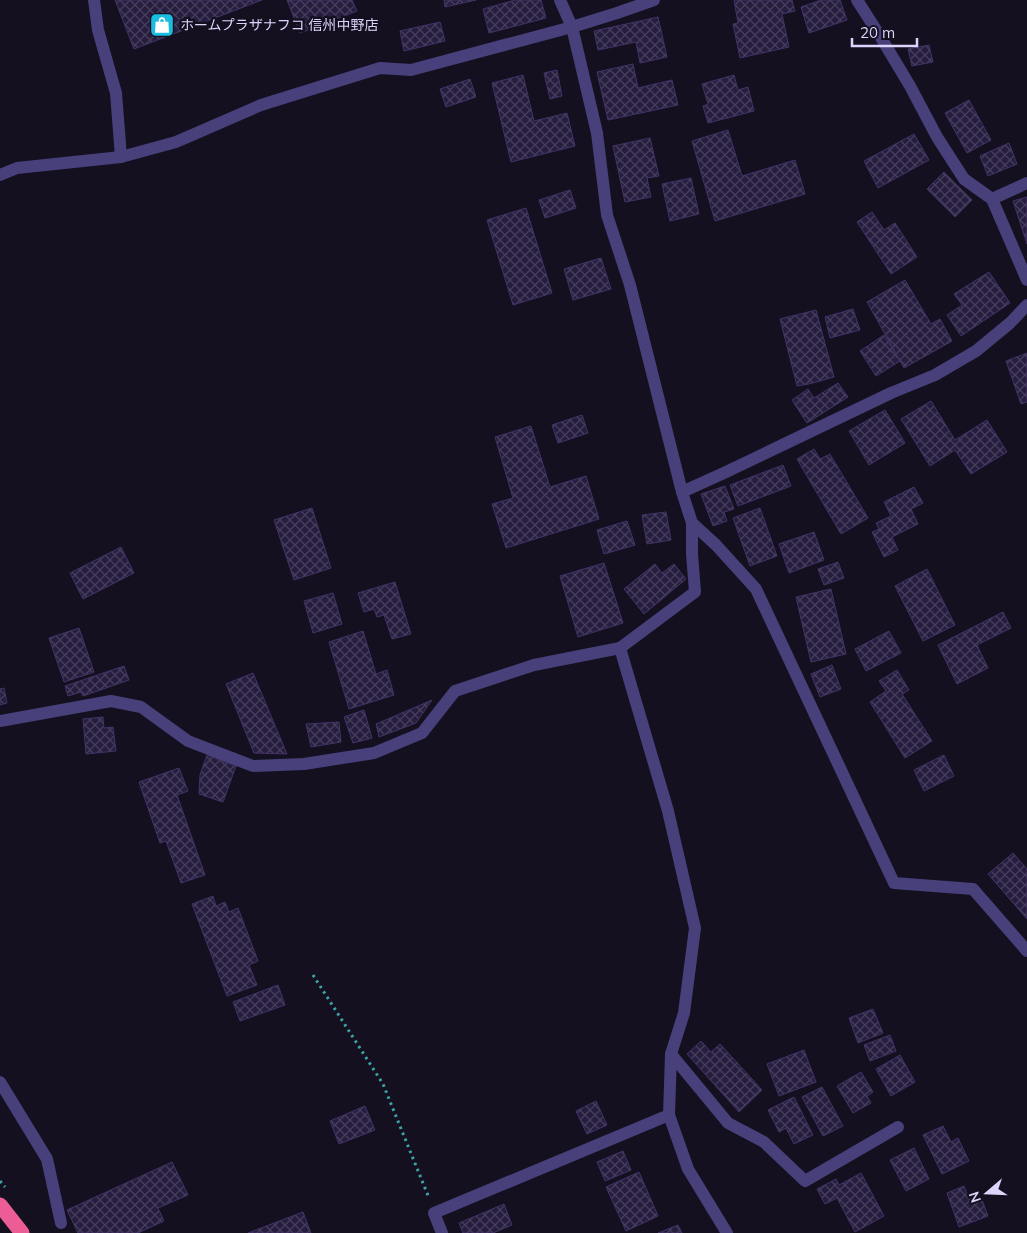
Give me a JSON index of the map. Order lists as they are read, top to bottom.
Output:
{
  "places": {
    "shop": ["ホームプラザナフコ 信州中野店"]
  },
  "scale_bar": "20 m",
  "north": "left"
}
